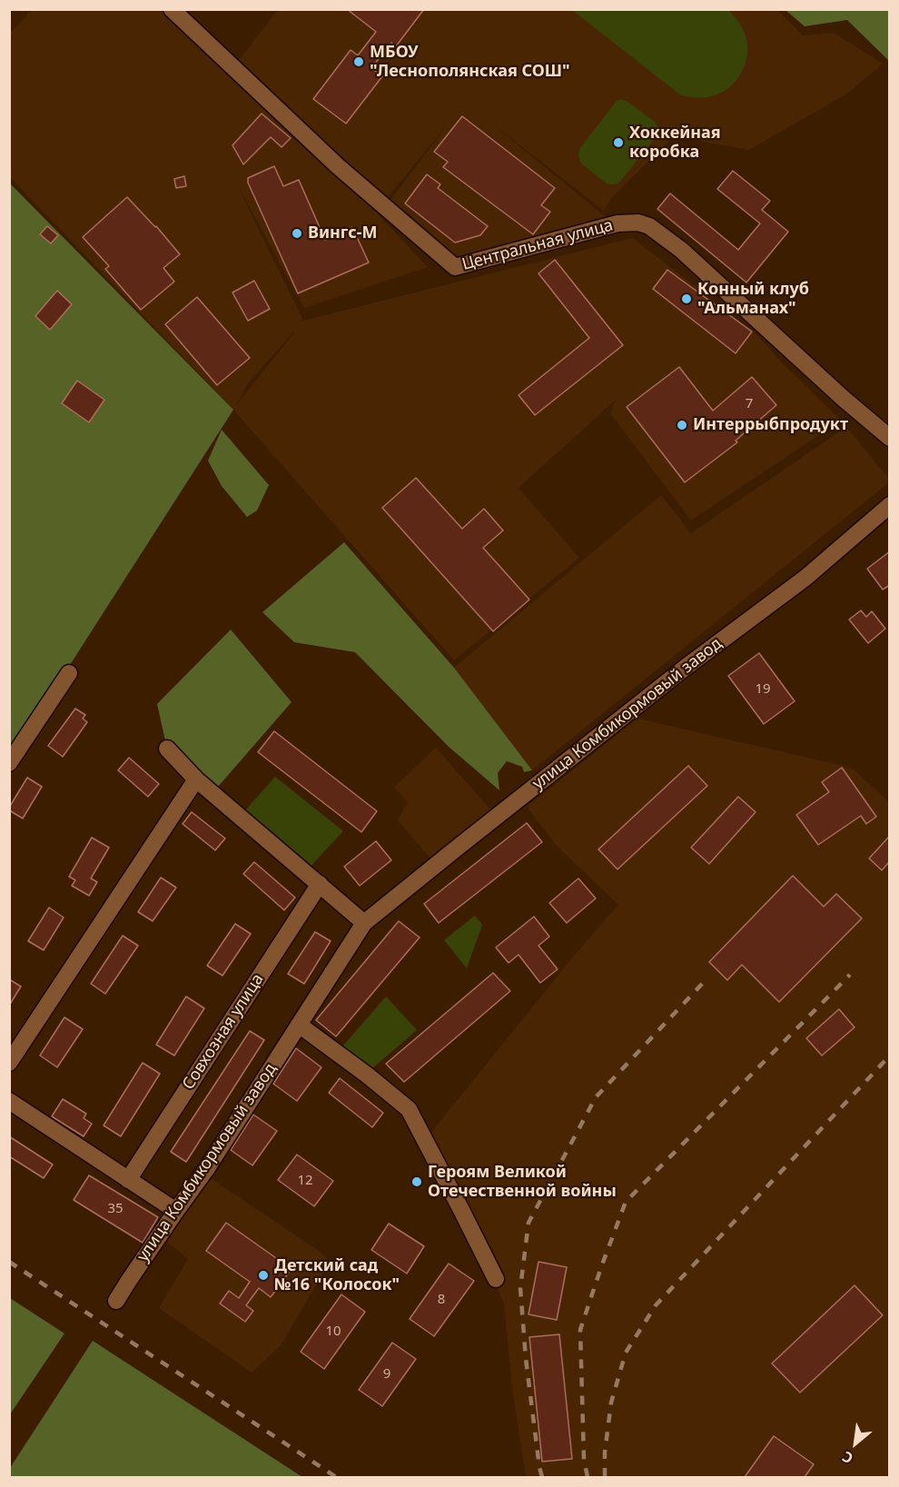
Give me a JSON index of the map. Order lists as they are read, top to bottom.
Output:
{
  "streets": {
    "street": ["Центральная улица", "улица Комбикормовый завод", "Совхозная улица"]
  },
  "places": [
    "МБОУ \"Леснополянская СОШ\"",
    "Хоккейная коробка",
    "Вингс-М",
    "Конный клуб \"Альманах\"",
    "Интеррыбпродукт",
    "Героям Великой Отечественной войны",
    "Детский сад №16 \"Колосок\""
  ],
  "house_numbers": [
    "7",
    "19",
    "12",
    "35",
    "8",
    "10",
    "9"
  ],
  "north": "bottom left"
}
